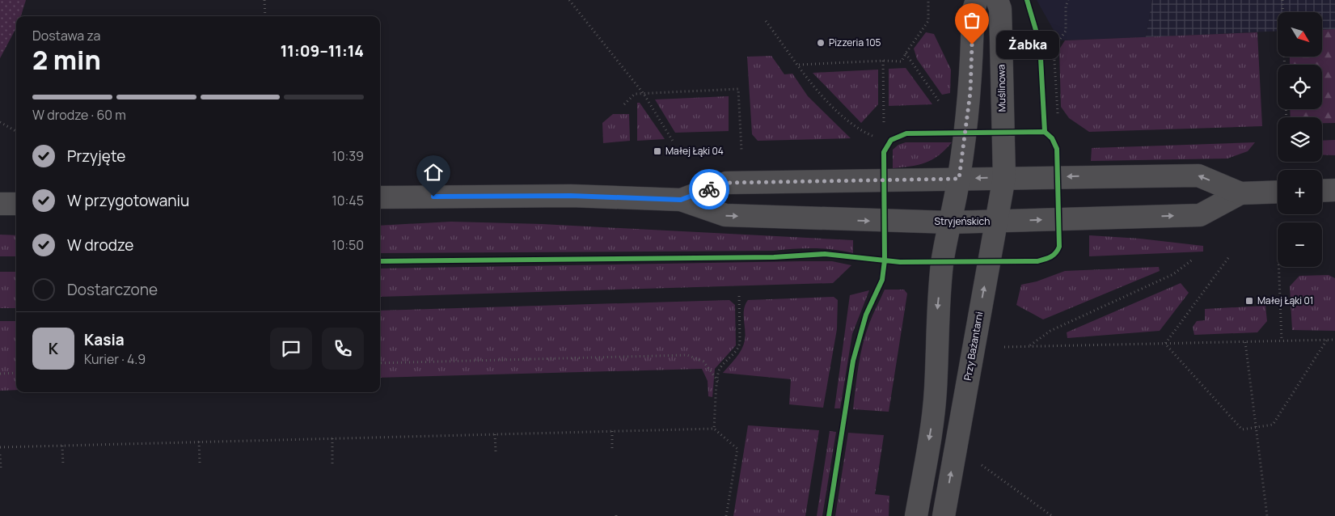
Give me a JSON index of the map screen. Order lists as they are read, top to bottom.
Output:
{
  "streets": {
    "street": ["Muślinowa", "Stryjeńskich", "Przy Bażantarni"]
  },
  "crossings": [
    ["Muślinowa", "Stryjeńskich"],
    ["Muślinowa", "Przy Bażantarni"],
    ["Stryjeńskich", "Przy Bażantarni"]
  ],
  "places": {
    "other": ["Pizzeria 105", "Żabka"],
    "transit": ["Małej Łąki 04", "Małej Łąki 01"]
  },
  "north": "bottom right",
  "page": {
    "map_buttons": ["+", "−"],
    "heading": ["2 min", "Dostawa za", "11:09–11:14"],
    "panel": ["Kasia", "Kurier · 4.9"],
    "bubble": "Żabka",
    "bar": "W drodze · 60 m",
    "list": [
      ["Przyjęte", "10:39"],
      ["W przygotowaniu", "10:45"],
      ["W drodze", "10:50"],
      "Dostarczone"
    ],
    "round": "K"
  }
}
